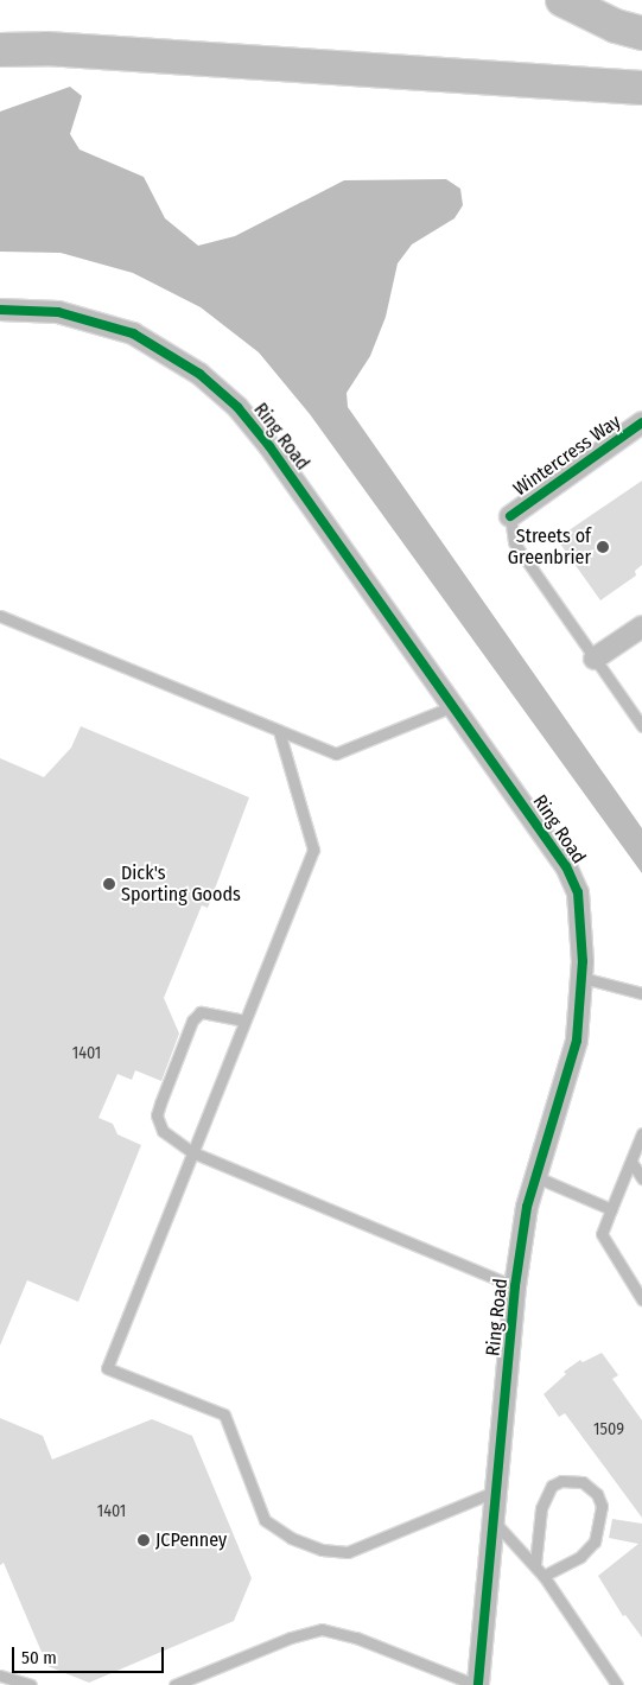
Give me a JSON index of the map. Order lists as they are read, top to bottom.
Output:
{
  "streets": {
    "street": ["Ring Road", "Wintercress Way"]
  },
  "places": ["Streets of Greenbrier", "Dick's Sporting Goods", "JCPenney"],
  "house_numbers": ["1401", "1509", "1401"],
  "scale_bar": "50 m"
}
